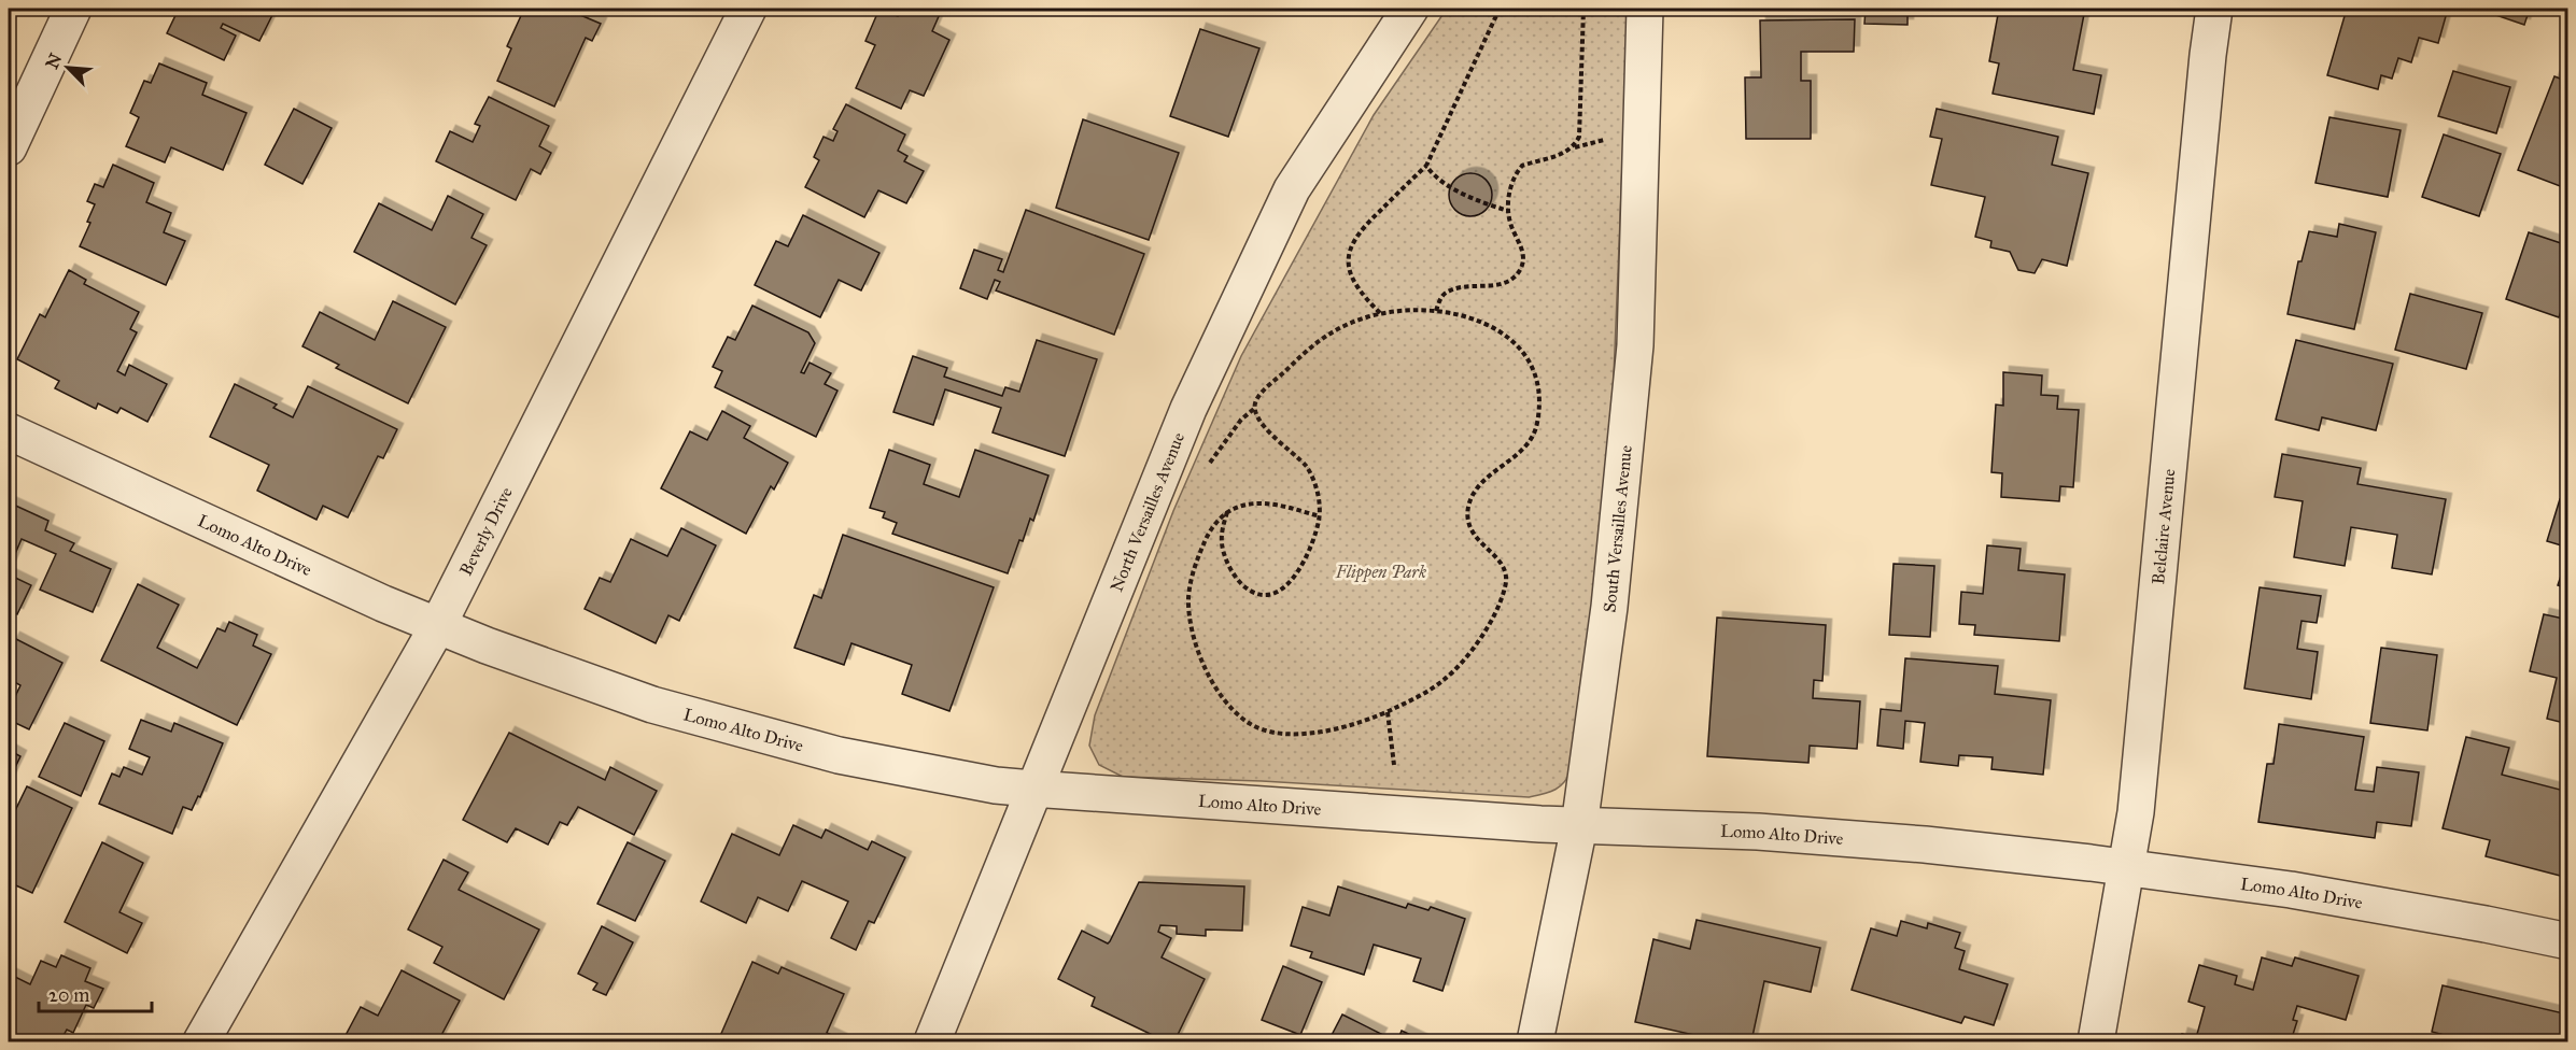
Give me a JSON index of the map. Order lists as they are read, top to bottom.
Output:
{
  "streets": {
    "street": [
      "North Versailles Avenue",
      "Belclaire Avenue",
      "South Versailles Avenue",
      "Beverly Drive",
      "Lomo Alto Drive"
    ]
  },
  "crossings": [
    ["North Versailles Avenue", "Lomo Alto Drive"],
    ["Belclaire Avenue", "Lomo Alto Drive"],
    ["South Versailles Avenue", "Lomo Alto Drive"],
    ["Beverly Drive", "Lomo Alto Drive"]
  ],
  "parks": ["Flippen Park"],
  "scale_bar": "20 m",
  "north": "top left"
}
